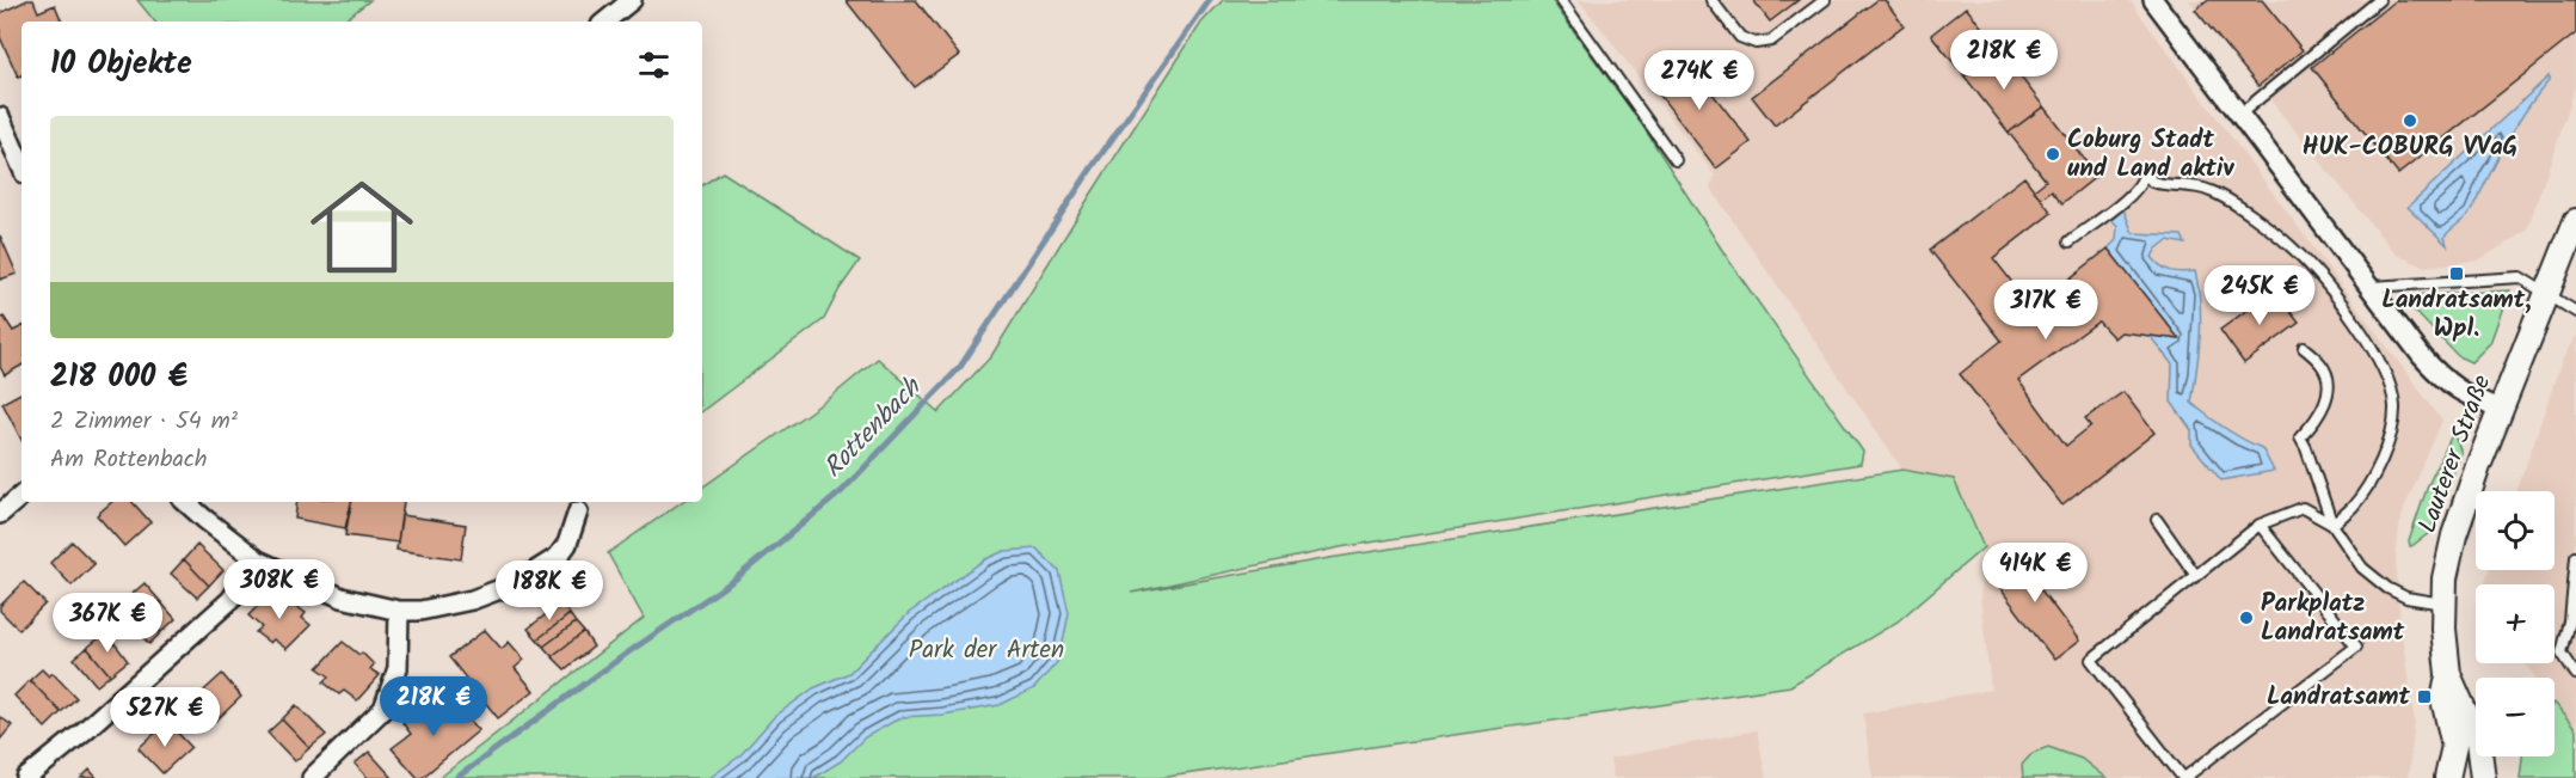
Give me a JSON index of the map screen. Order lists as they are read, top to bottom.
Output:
{
  "streets": {
    "street": ["Lauterer Straße"]
  },
  "water": ["Rottenbach"],
  "parks": ["Park der Arten"],
  "places": {
    "other": ["HUK-COBURG VVaG", "Coburg Stadt und Land aktiv", "Parkplatz Landratsamt"],
    "transit": ["Landratsamt, Wpl.", "Landratsamt"]
  },
  "page": {
    "heading": "10 Objekte",
    "price": [
      "218K €",
      "274K €",
      "245K €",
      "317K €",
      "414K €",
      "308K €",
      "188K €",
      "367K €",
      "218K €",
      "527K €"
    ],
    "list": [
      {
        "name": "218 000 €",
        "note": "2 Zimmer · 54 m² · Am Rottenbach"
      }
    ],
    "map_buttons": ["+", "−"]
  }
}
